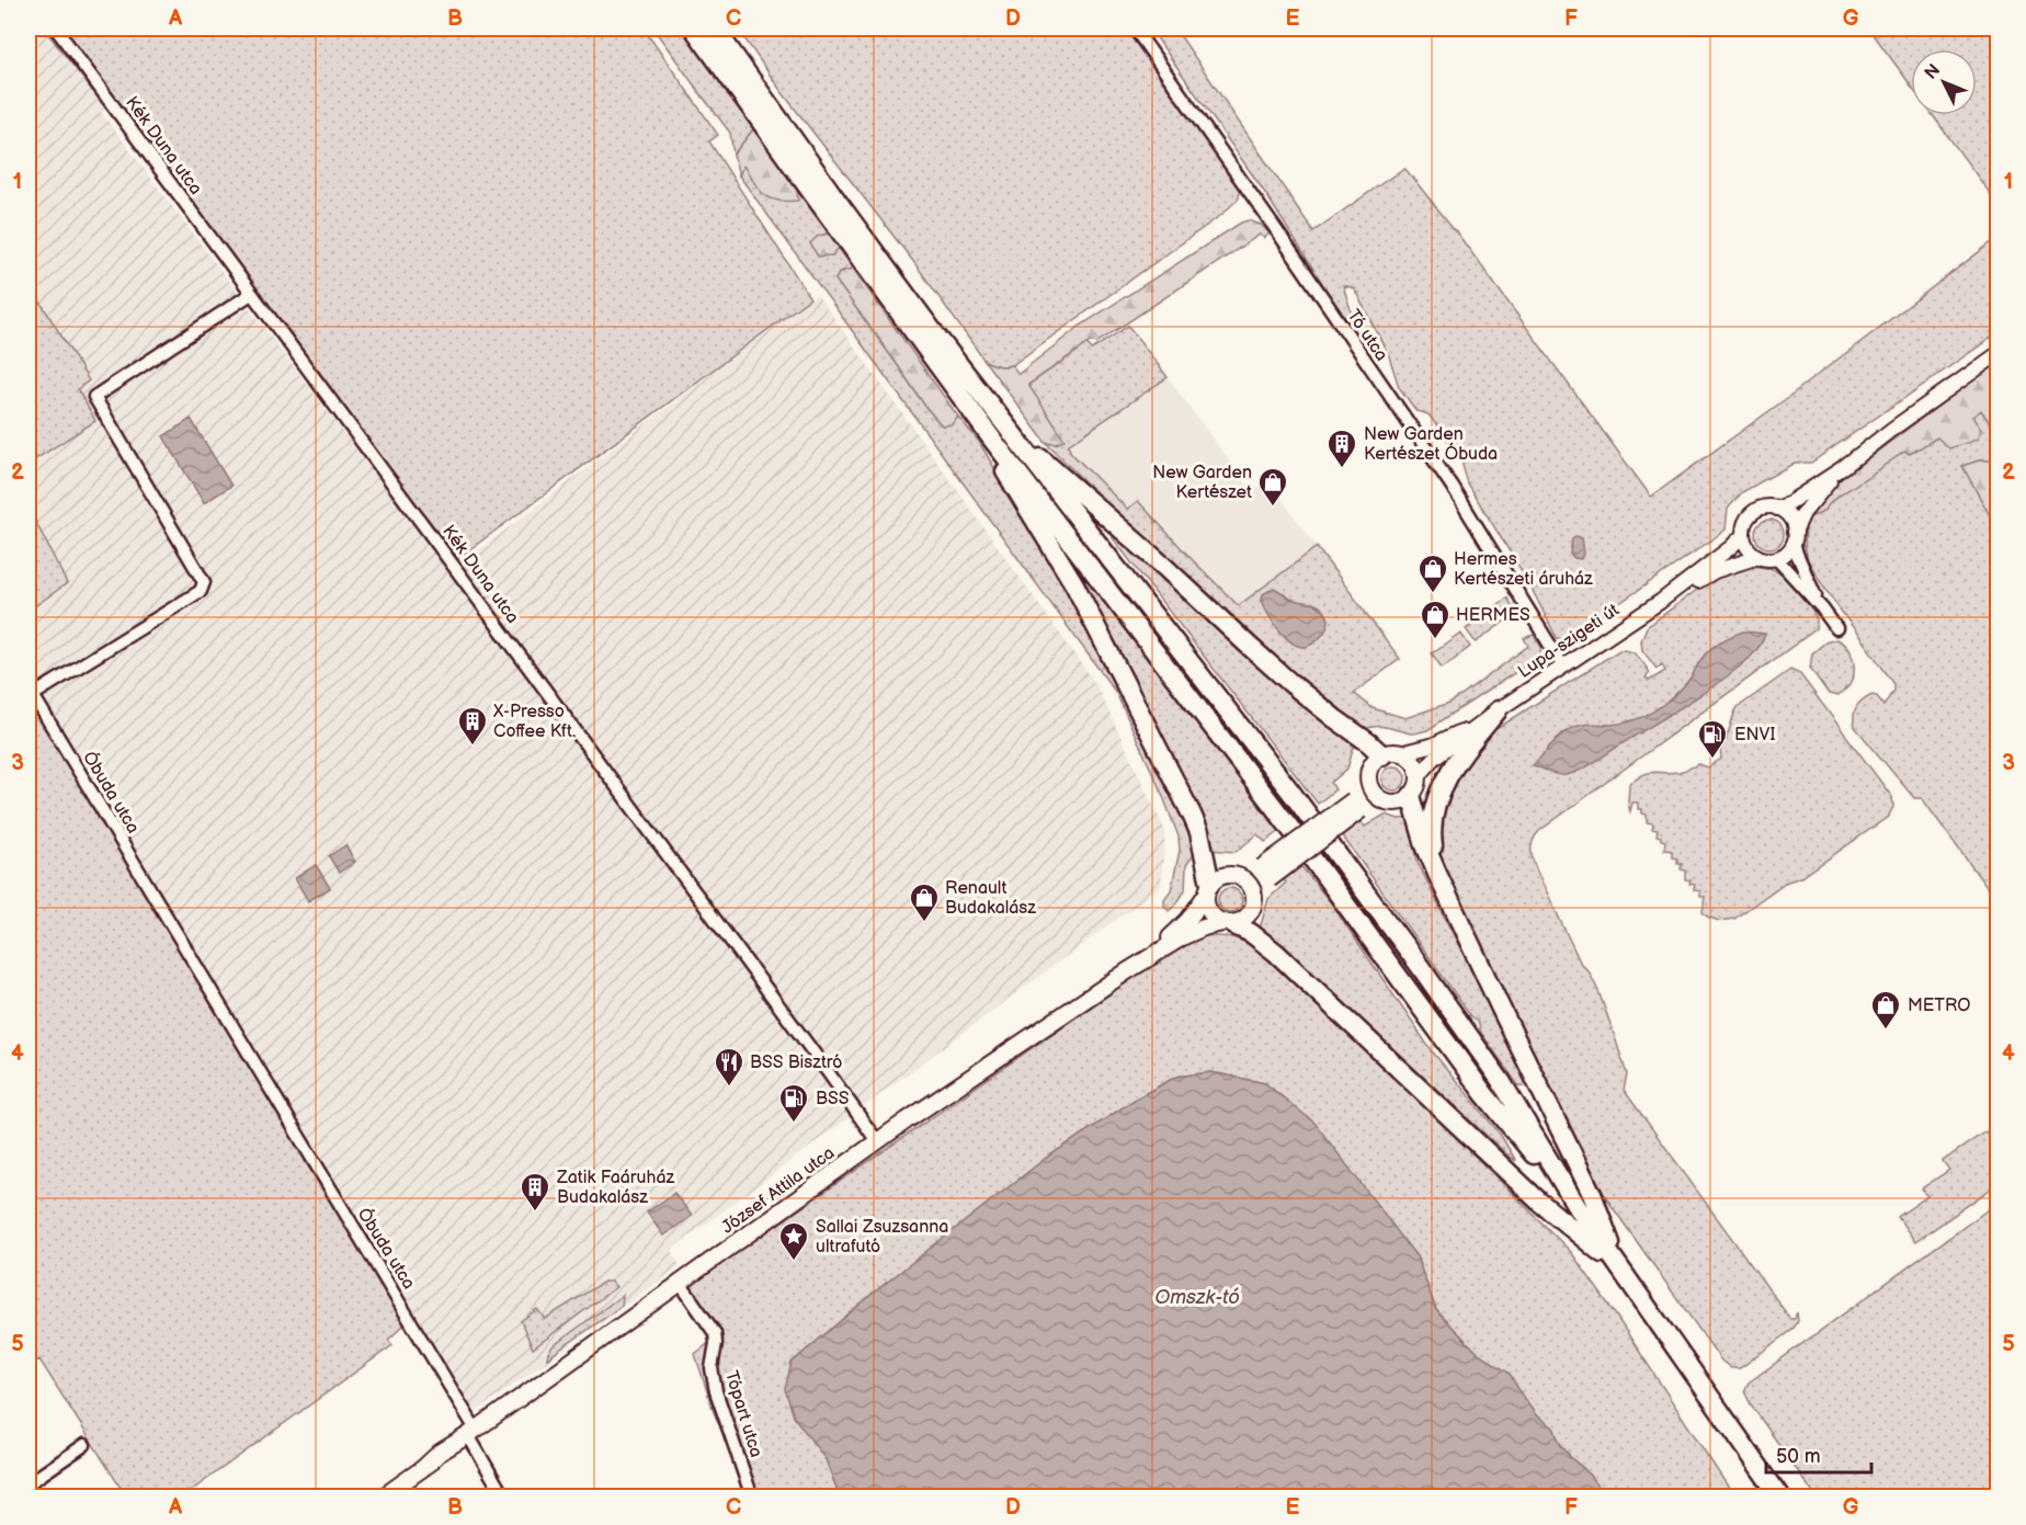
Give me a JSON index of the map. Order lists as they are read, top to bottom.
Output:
{
  "streets": {
    "main road": ["József Attila utca"],
    "street": [
      "Kék Duna utca",
      "Tó utca",
      "Lupa-szigeti út",
      "Óbuda utca",
      "Tópart utca"
    ]
  },
  "crossings": [
    ["Kék Duna utca", "Óbuda utca"],
    ["Kék Duna utca", "József Attila utca"],
    ["Tó utca", "Lupa-szigeti út"],
    ["Óbuda utca", "József Attila utca"],
    ["József Attila utca", "Tópart utca"]
  ],
  "water": ["Omszk-tó"],
  "places": {
    "building": ["New Garden Kertészet Óbuda", "X-Presso Coffee Kft.", "Zatik Faáruház Budakalász"],
    "shop": [
      "New Garden Kertészet",
      "Hermes Kertészeti áruház",
      "HERMES",
      "Renault Budakalász",
      "METRO"
    ],
    "fuel station": ["ENVI", "BSS"],
    "restaurant": ["BSS Bisztró"],
    "place": ["Sallai Zsuzsanna ultrafutó"]
  },
  "scale_bar": "50 m",
  "north": "top left",
  "grid": {
    "columns": [
      "A",
      "B",
      "C",
      "D",
      "E",
      "F",
      "G"
    ],
    "rows": [
      "1",
      "2",
      "3",
      "4",
      "5"
    ]
  }
}
